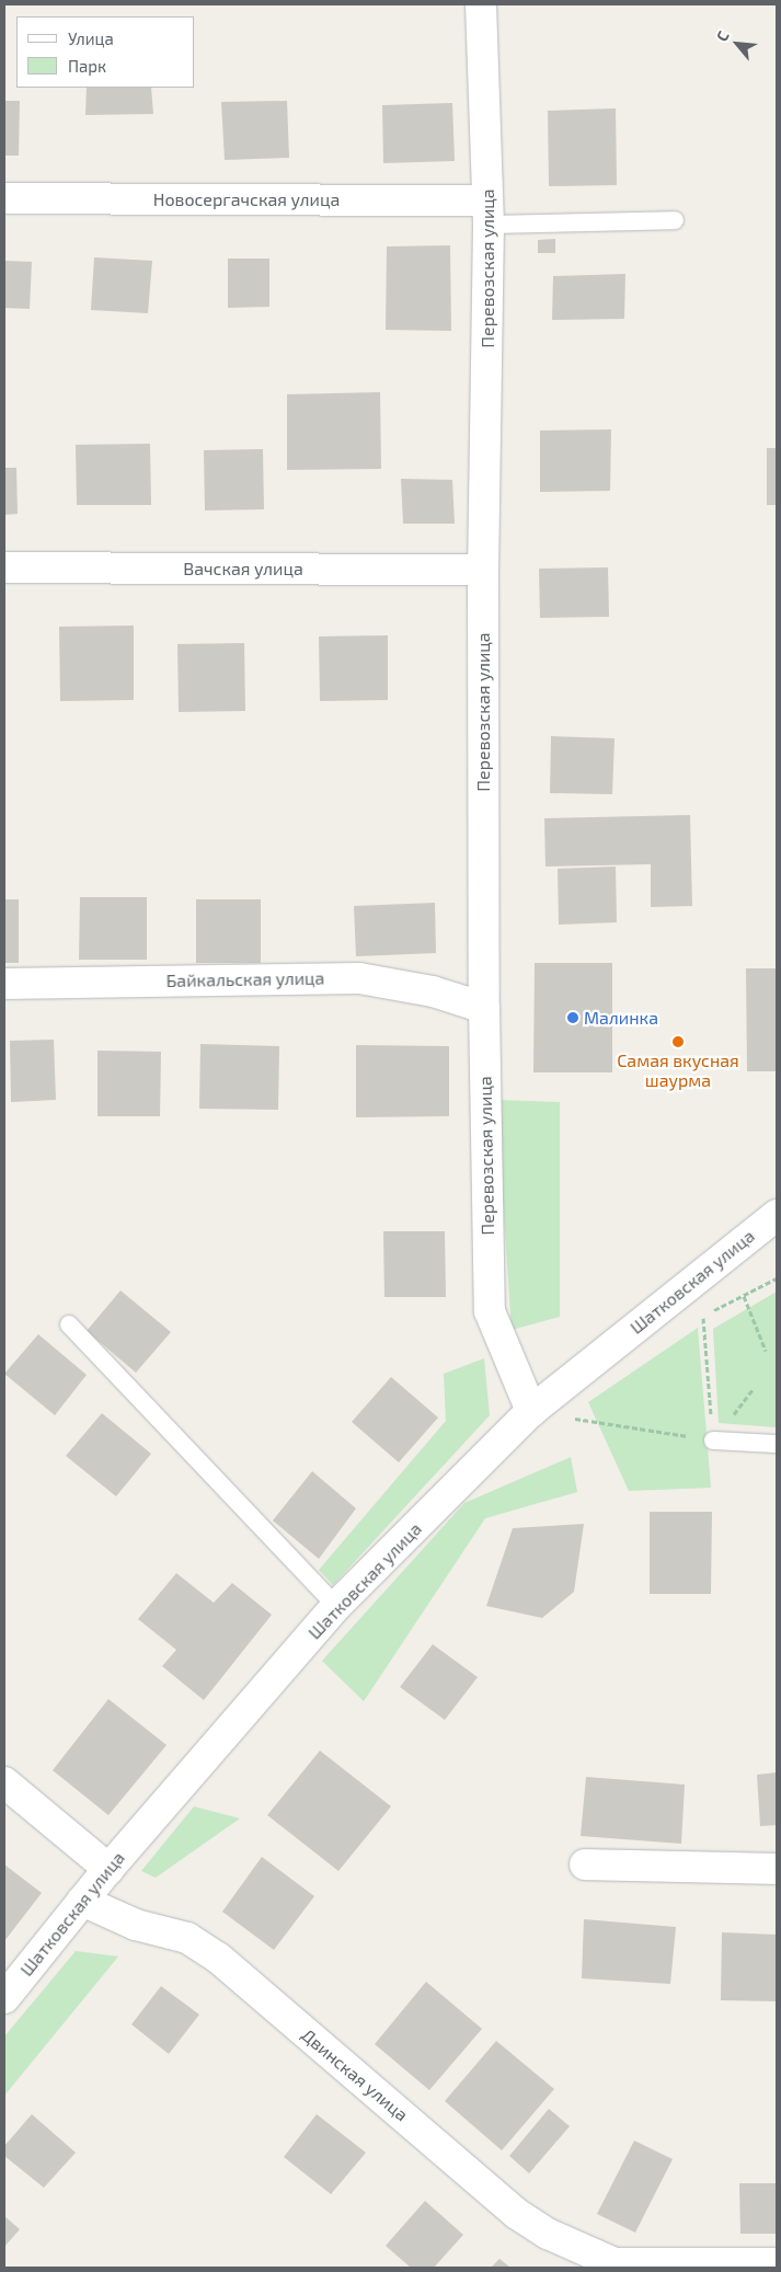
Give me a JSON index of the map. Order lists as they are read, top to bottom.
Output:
{
  "streets": {
    "street": [
      "Новосергачская улица",
      "Перевозская улица",
      "Вачская улица",
      "Байкальская улица",
      "Шатковская улица",
      "Двинская улица"
    ]
  },
  "crossings": [
    ["Новосергачская улица", "Перевозская улица"],
    ["Перевозская улица", "Вачская улица"],
    ["Перевозская улица", "Байкальская улица"],
    ["Перевозская улица", "Шатковская улица"],
    ["Шатковская улица", "Двинская улица"]
  ],
  "places": ["Малинка", "Самая вкусная шаурма"],
  "legend": ["Улица", "Парк"],
  "north": "top left"
}
